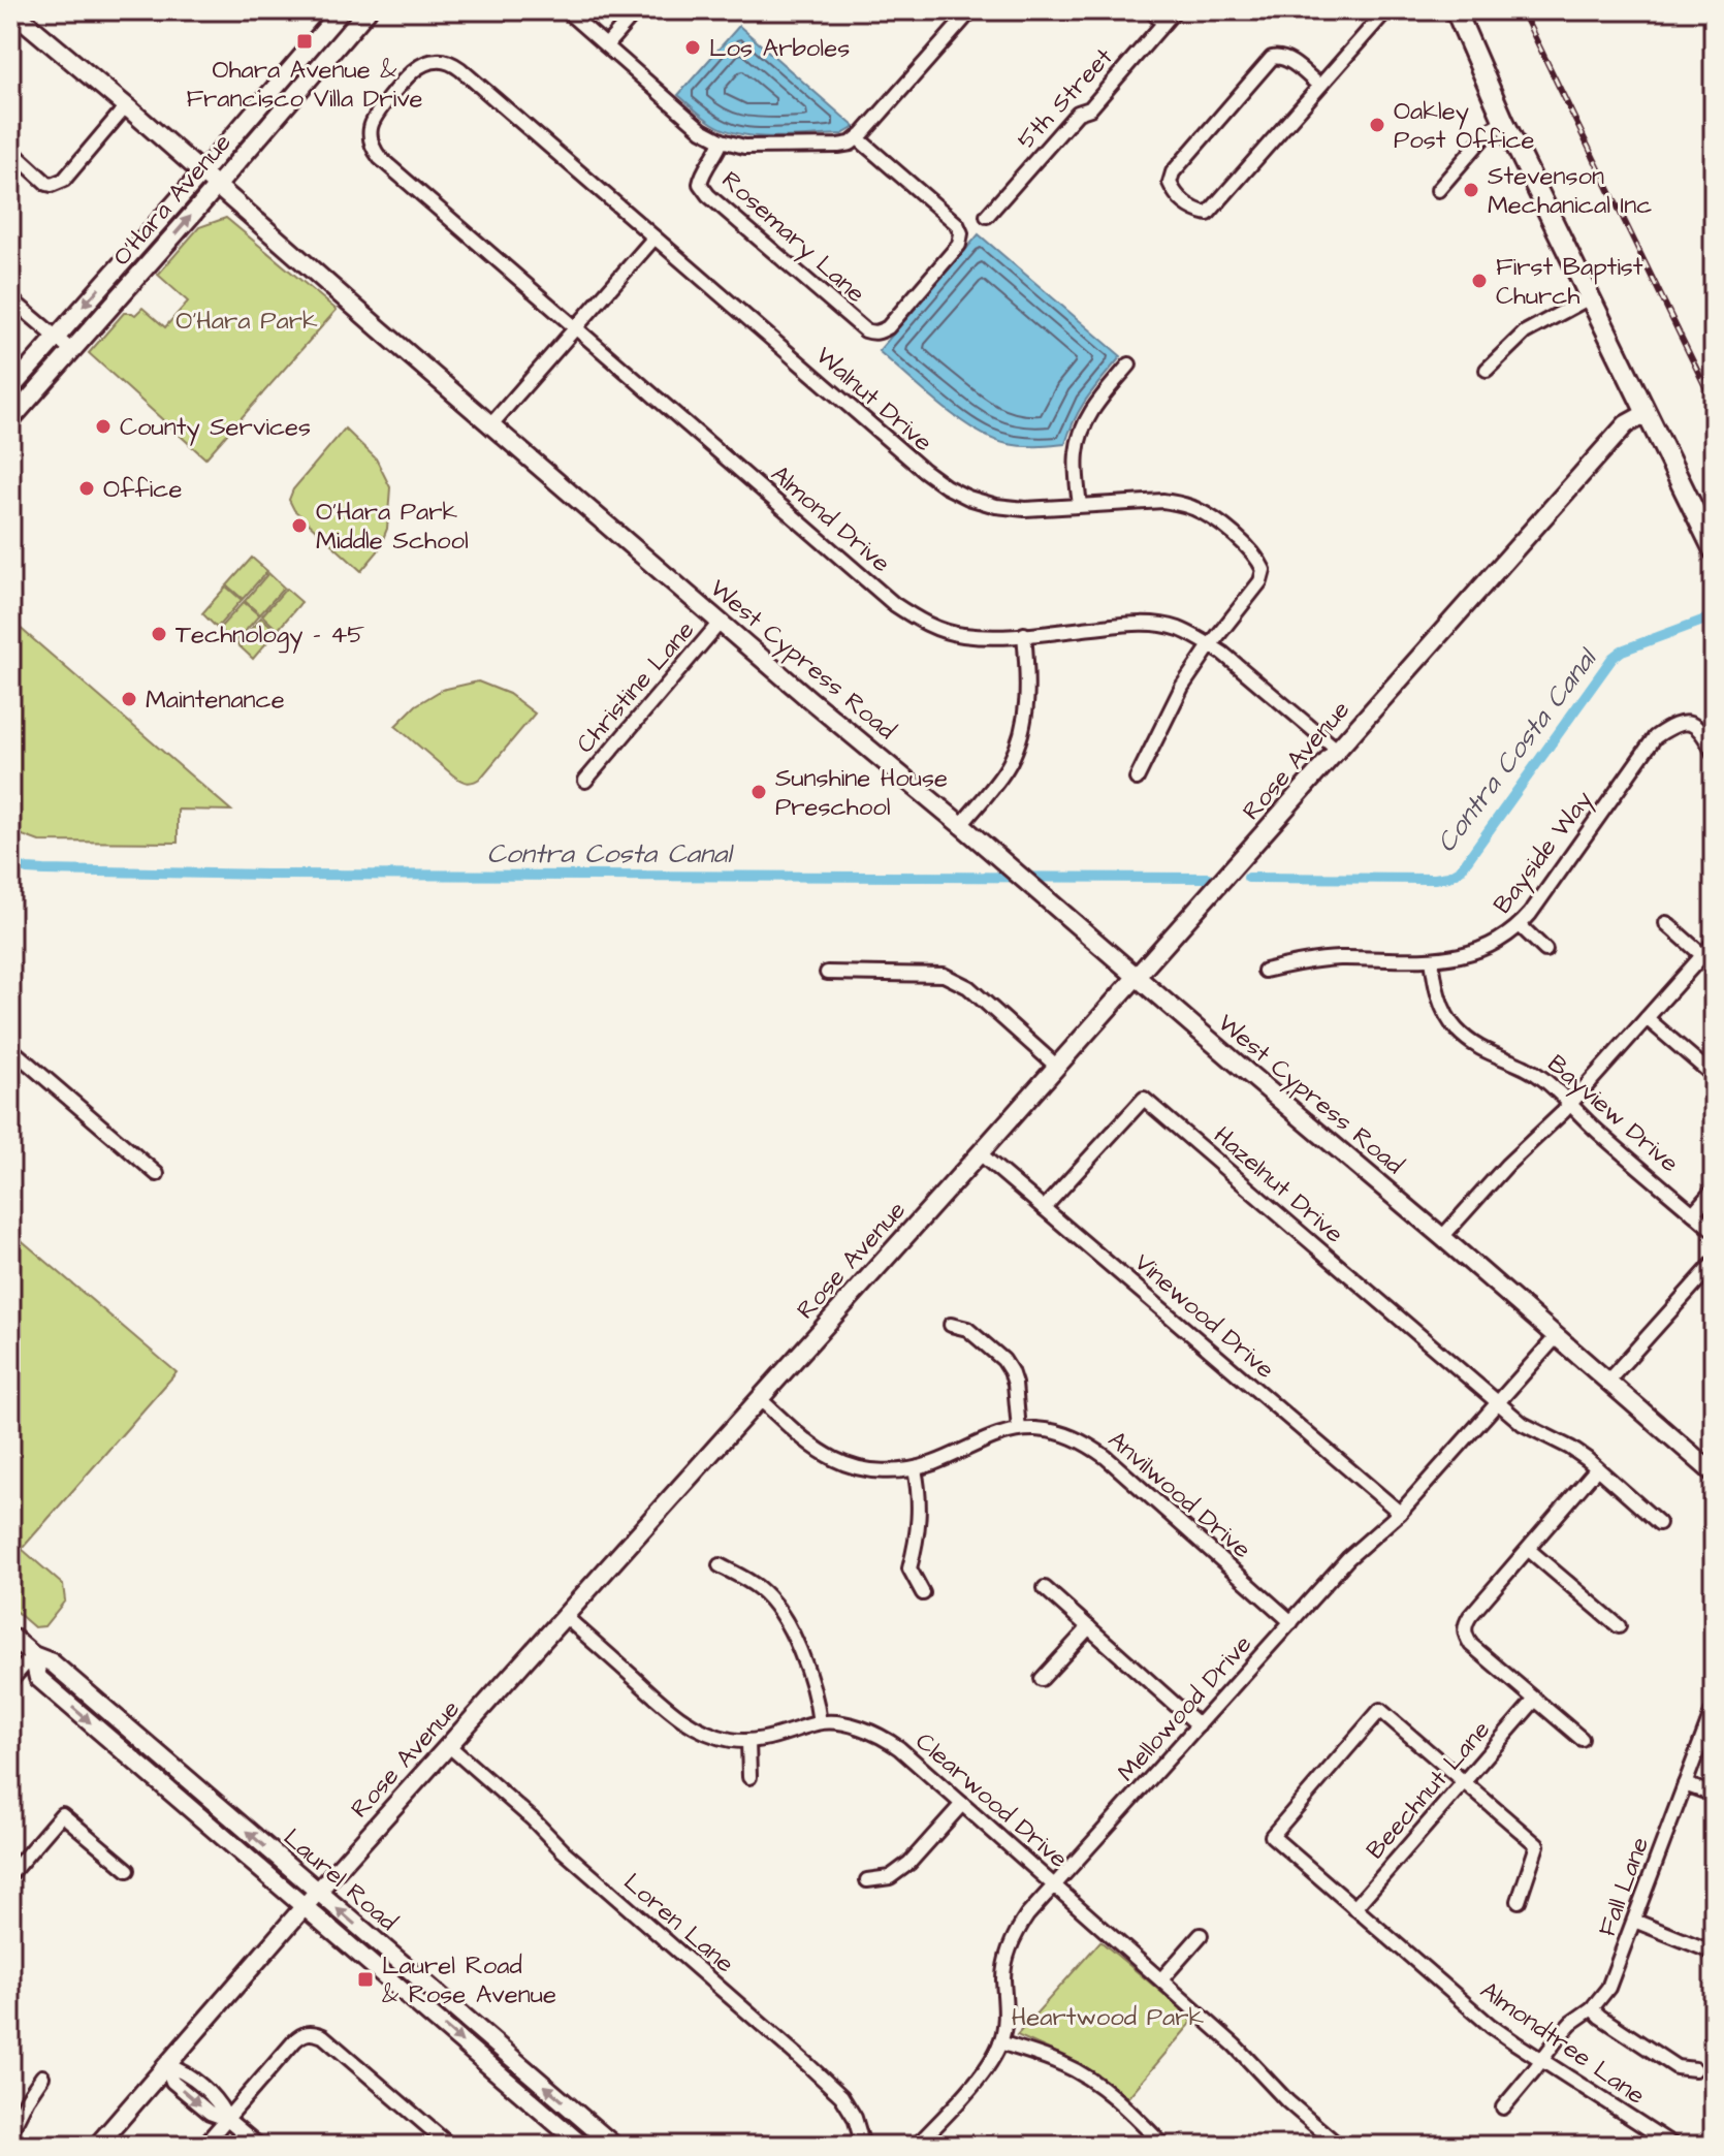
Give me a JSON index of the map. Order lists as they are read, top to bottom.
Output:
{
  "streets": {
    "street": [
      "5th Street",
      "O'Hara Avenue",
      "Rosemary Lane",
      "Walnut Drive",
      "Almond Drive",
      "West Cypress Road",
      "Christine Lane",
      "Rose Avenue",
      "Bayside Way",
      "Bayview Drive",
      "Hazelnut Drive",
      "Vinewood Drive",
      "Anvilwood Drive",
      "Mellowood Drive",
      "Beechnut Lane",
      "Clearwood Drive",
      "Laurel Road",
      "Fall Lane",
      "Loren Lane",
      "Almondtree Lane"
    ]
  },
  "crossings": [
    ["O'Hara Avenue", "West Cypress Road"],
    ["Walnut Drive", "Almond Drive"],
    ["Almond Drive", "Rose Avenue"],
    ["West Cypress Road", "Christine Lane"],
    ["West Cypress Road", "Rose Avenue"],
    ["West Cypress Road", "Mellowood Drive"],
    ["Rose Avenue", "Vinewood Drive"],
    ["Rose Avenue", "Anvilwood Drive"],
    ["Rose Avenue", "Clearwood Drive"],
    ["Rose Avenue", "Laurel Road"],
    ["Rose Avenue", "Loren Lane"],
    ["Bayside Way", "Bayview Drive"],
    ["Hazelnut Drive", "Vinewood Drive"],
    ["Hazelnut Drive", "Mellowood Drive"],
    ["Vinewood Drive", "Mellowood Drive"],
    ["Anvilwood Drive", "Mellowood Drive"],
    ["Mellowood Drive", "Clearwood Drive"],
    ["Beechnut Lane", "Almondtree Lane"],
    ["Fall Lane", "Almondtree Lane"]
  ],
  "water": ["Contra Costa Canal"],
  "parks": ["O'Hara Park", "Heartwood Park"],
  "places": {
    "transit": ["Ohara Avenue & Francisco Villa Drive", "Laurel Road & Rose Avenue"],
    "other": [
      "Los Arboles",
      "Oakley Post Office",
      "Stevenson Mechanical Inc",
      "First Baptist Church",
      "County Services",
      "Office",
      "O'Hara Park Middle School",
      "Technology - 45",
      "Maintenance",
      "Sunshine House Preschool"
    ]
  }
}
